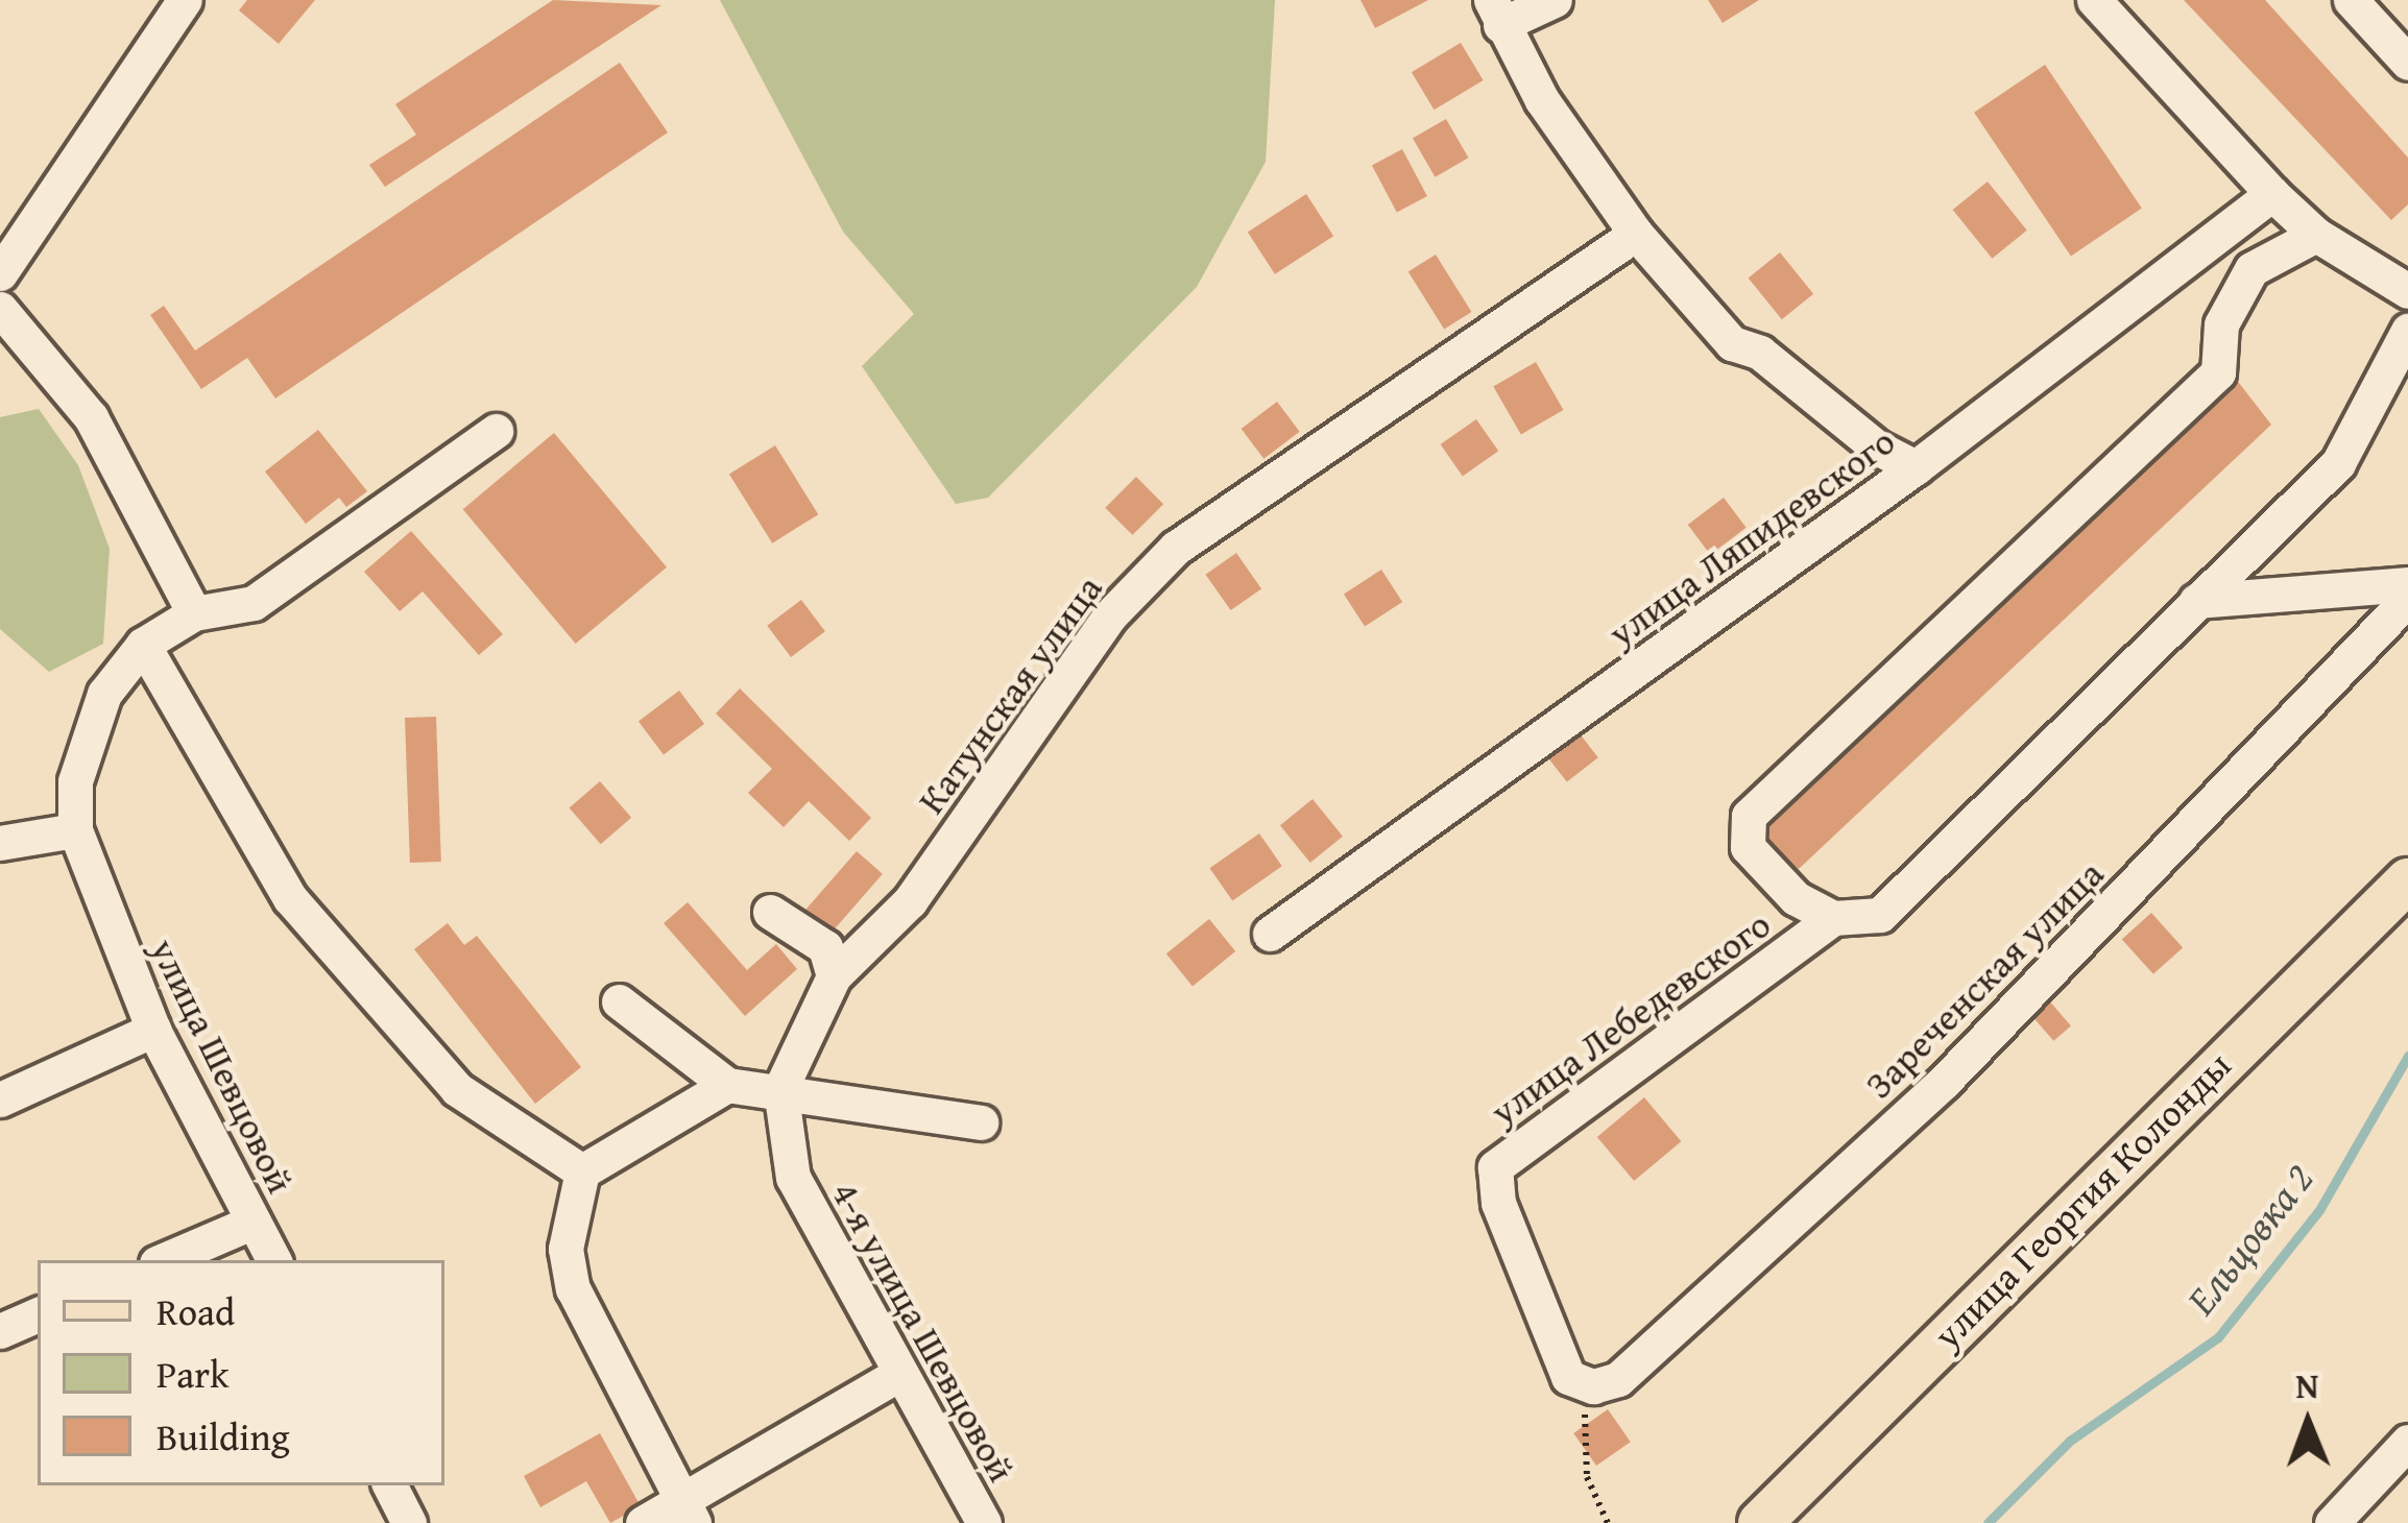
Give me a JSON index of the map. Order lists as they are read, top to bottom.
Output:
{
  "streets": {
    "main road": ["улица Георгия Колонды"],
    "street": [
      "улица Ляпидевского",
      "Катунская улица",
      "Зареченская улица",
      "улица Лебедевского",
      "улица Шевцовой",
      "4-я улица Шевцовой"
    ]
  },
  "crossings": [
    ["Катунская улица", "4-я улица Шевцовой"],
    ["Зареченская улица", "улица Лебедевского"]
  ],
  "water": ["Ельцовка 2"],
  "legend": ["Road", "Park", "Building"],
  "north": "top"
}
